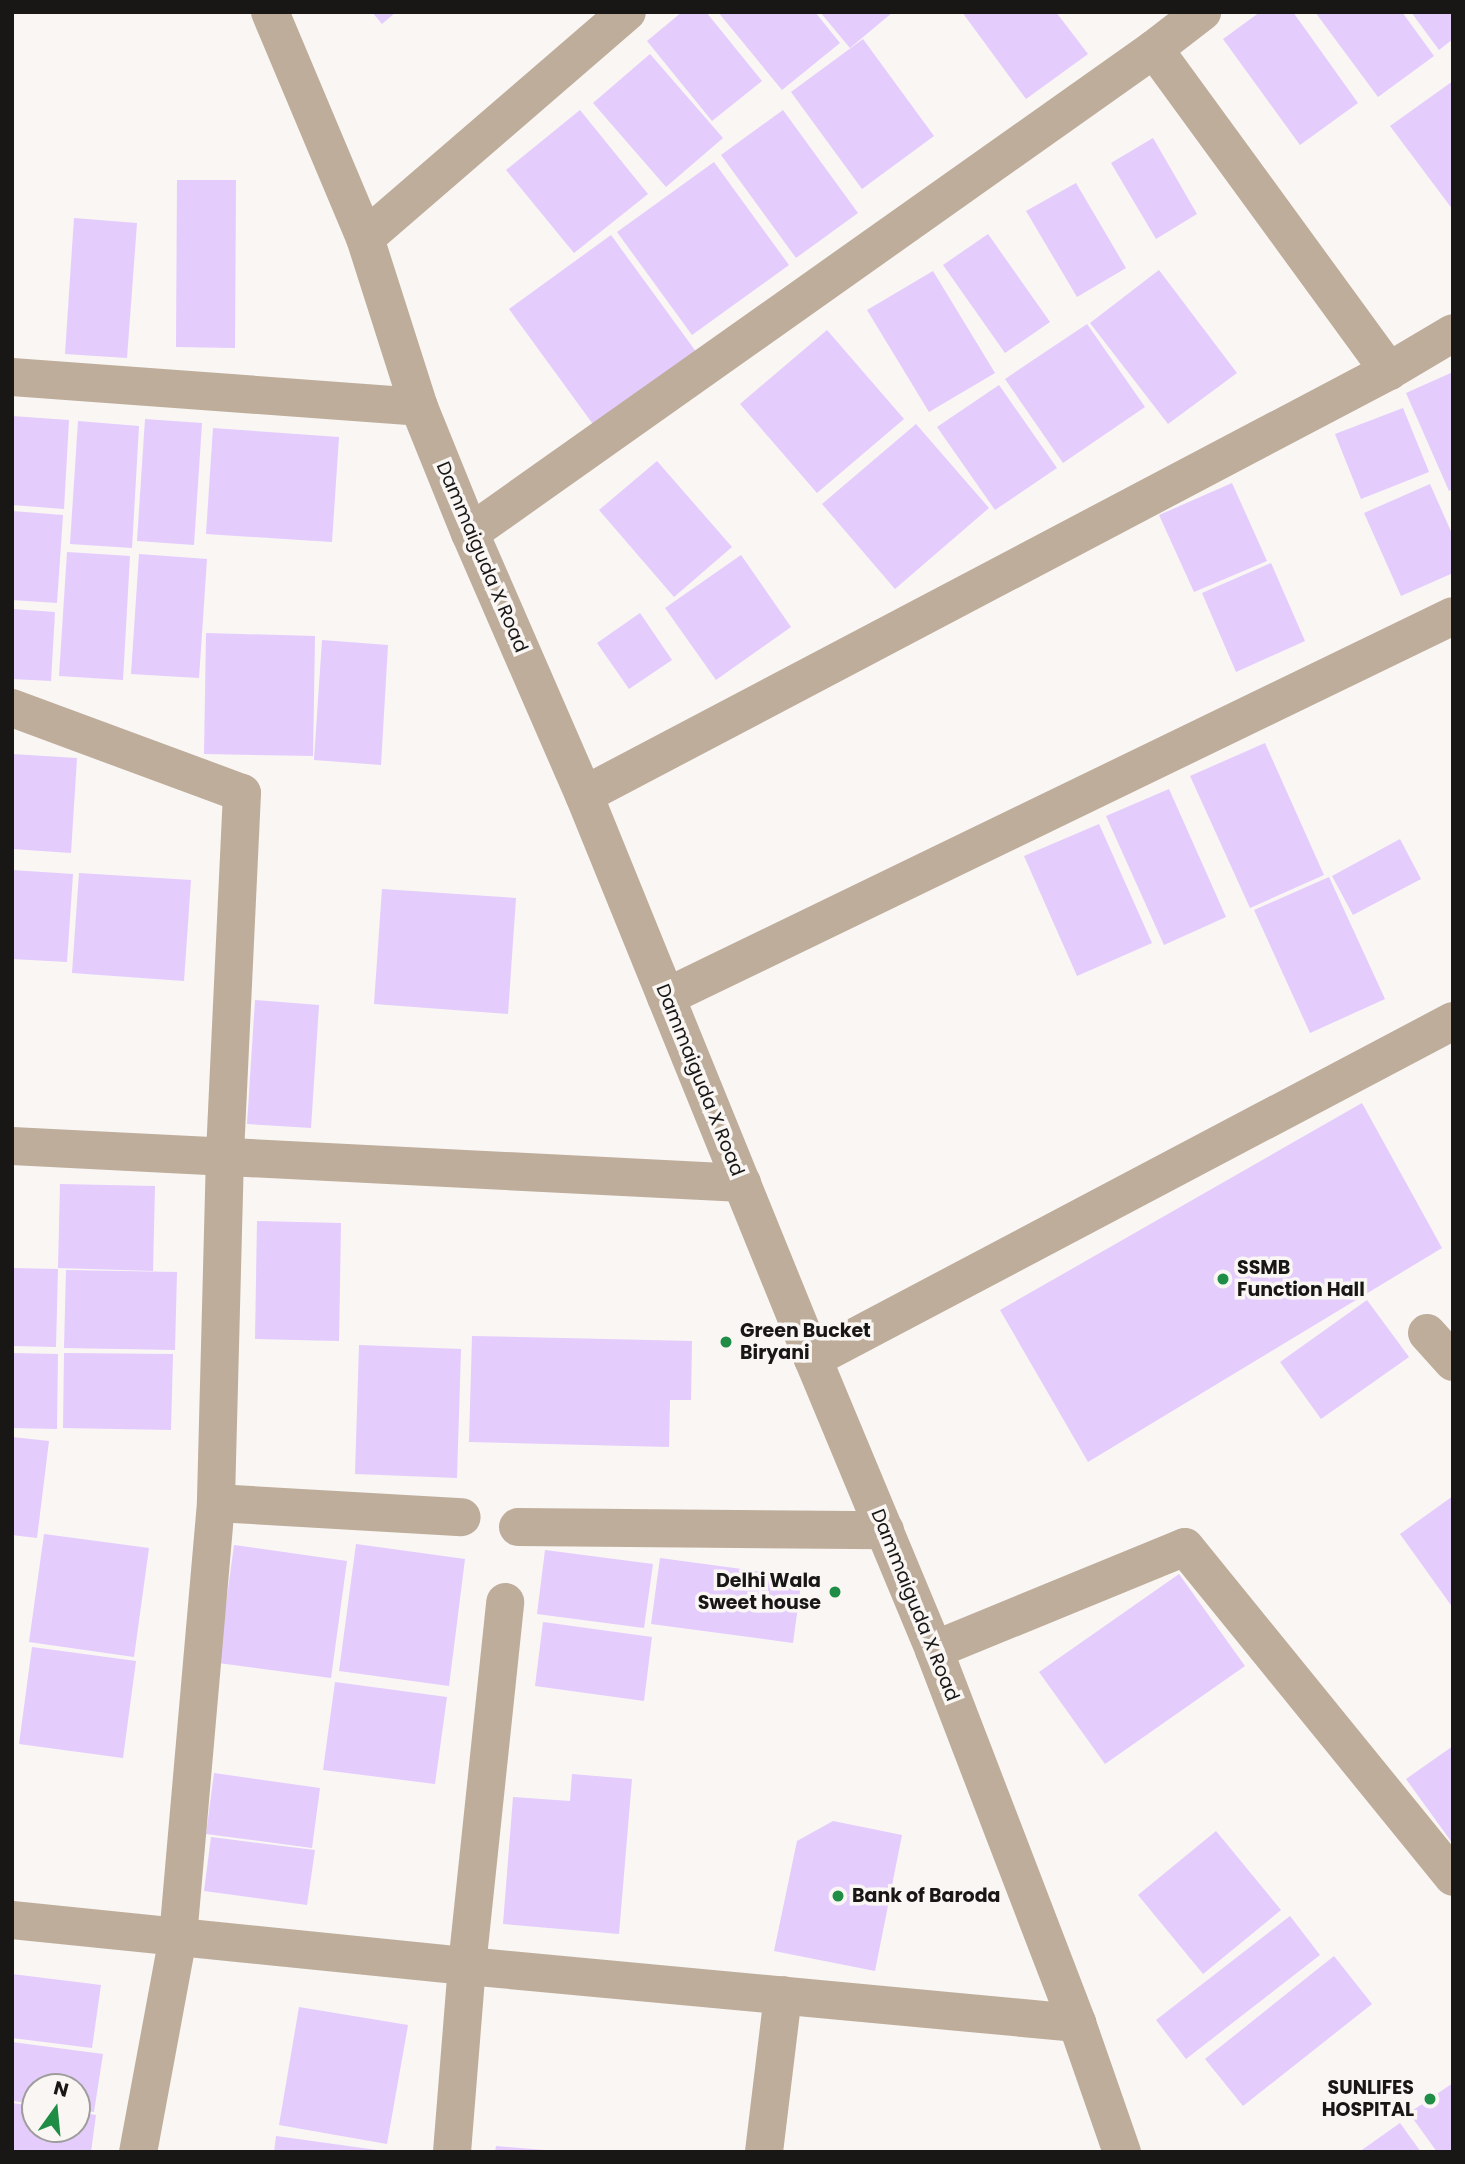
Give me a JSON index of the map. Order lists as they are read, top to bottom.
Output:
{
  "streets": {
    "street": ["Dammaiguda X Road"]
  },
  "places": [
    "SSMB Function Hall",
    "Green Bucket Biryani",
    "Delhi Wala Sweet house",
    "Bank of Baroda",
    "SUNLIFES HOSPITAL"
  ],
  "north": "top"
}
